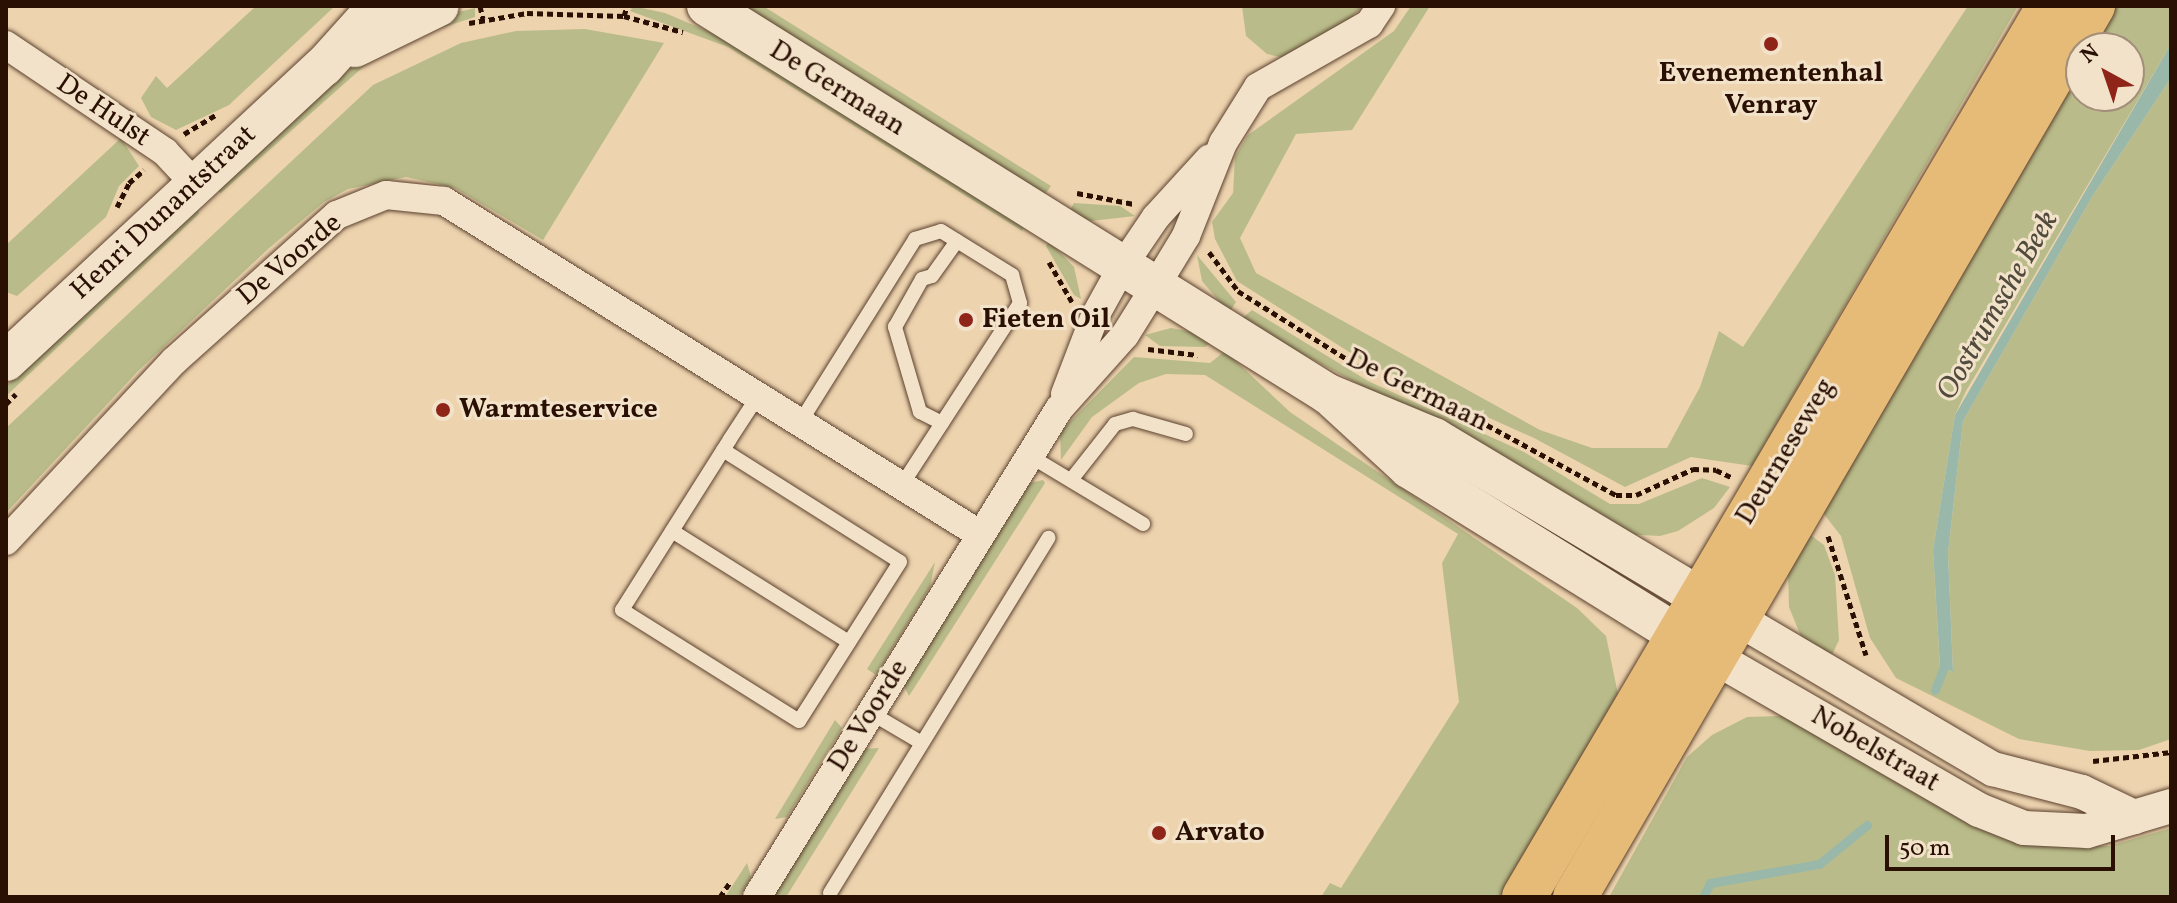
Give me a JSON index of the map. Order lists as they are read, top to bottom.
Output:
{
  "streets": {
    "main road": ["De Germaan", "Henri Dunantstraat", "Deurneseweg"],
    "street": ["De Hulst", "De Voorde", "Nobelstraat"]
  },
  "crossings": [
    ["De Germaan", "De Voorde"],
    ["De Germaan", "Deurneseweg"],
    ["De Germaan", "Nobelstraat"],
    ["De Hulst", "Henri Dunantstraat"],
    ["Deurneseweg", "Nobelstraat"]
  ],
  "water": ["Oostrumsche Beek"],
  "places": [
    "Evenementenhal Venray",
    "Fieten Oil",
    "Warmteservice",
    "Arvato"
  ],
  "scale_bar": "50 m",
  "north": "top left"
}
